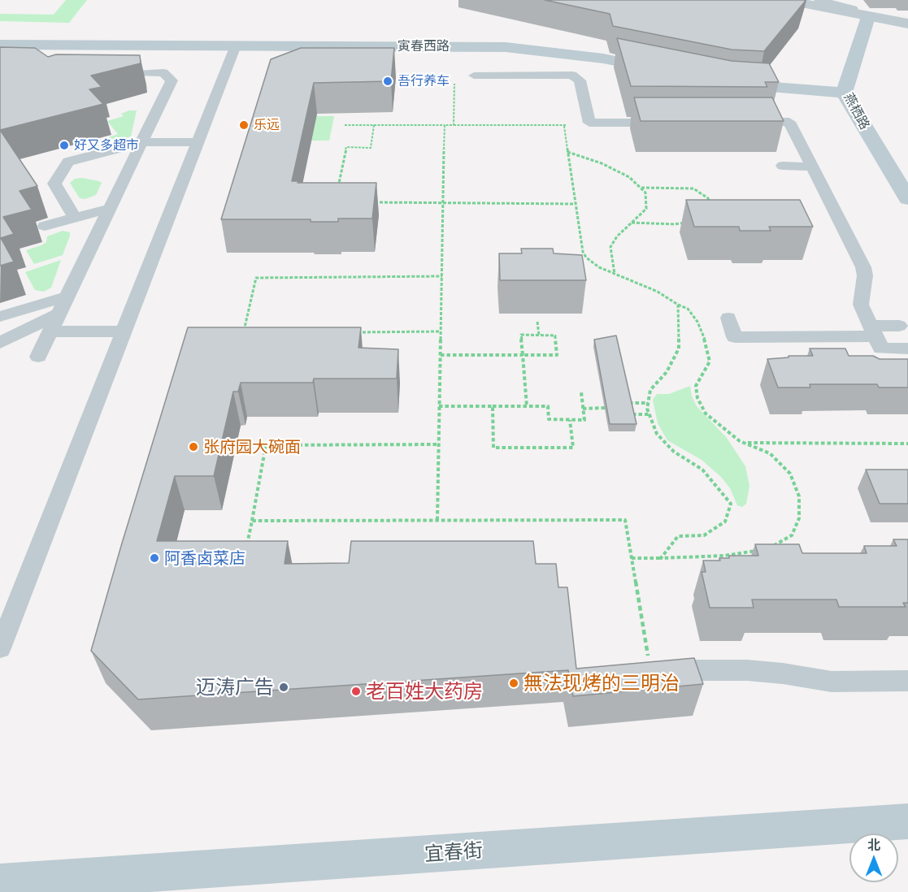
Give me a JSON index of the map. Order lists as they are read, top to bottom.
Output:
{
  "streets": {
    "street": ["寅春西路", "燕栖路", "宜春街"]
  },
  "places": [
    "吾行养车",
    "乐远",
    "好又多超市",
    "张府园大碗面",
    "阿香卤菜店",
    "無法现烤的三明治",
    "迈涛广告",
    "老百姓大药房"
  ],
  "north": "top"
}
